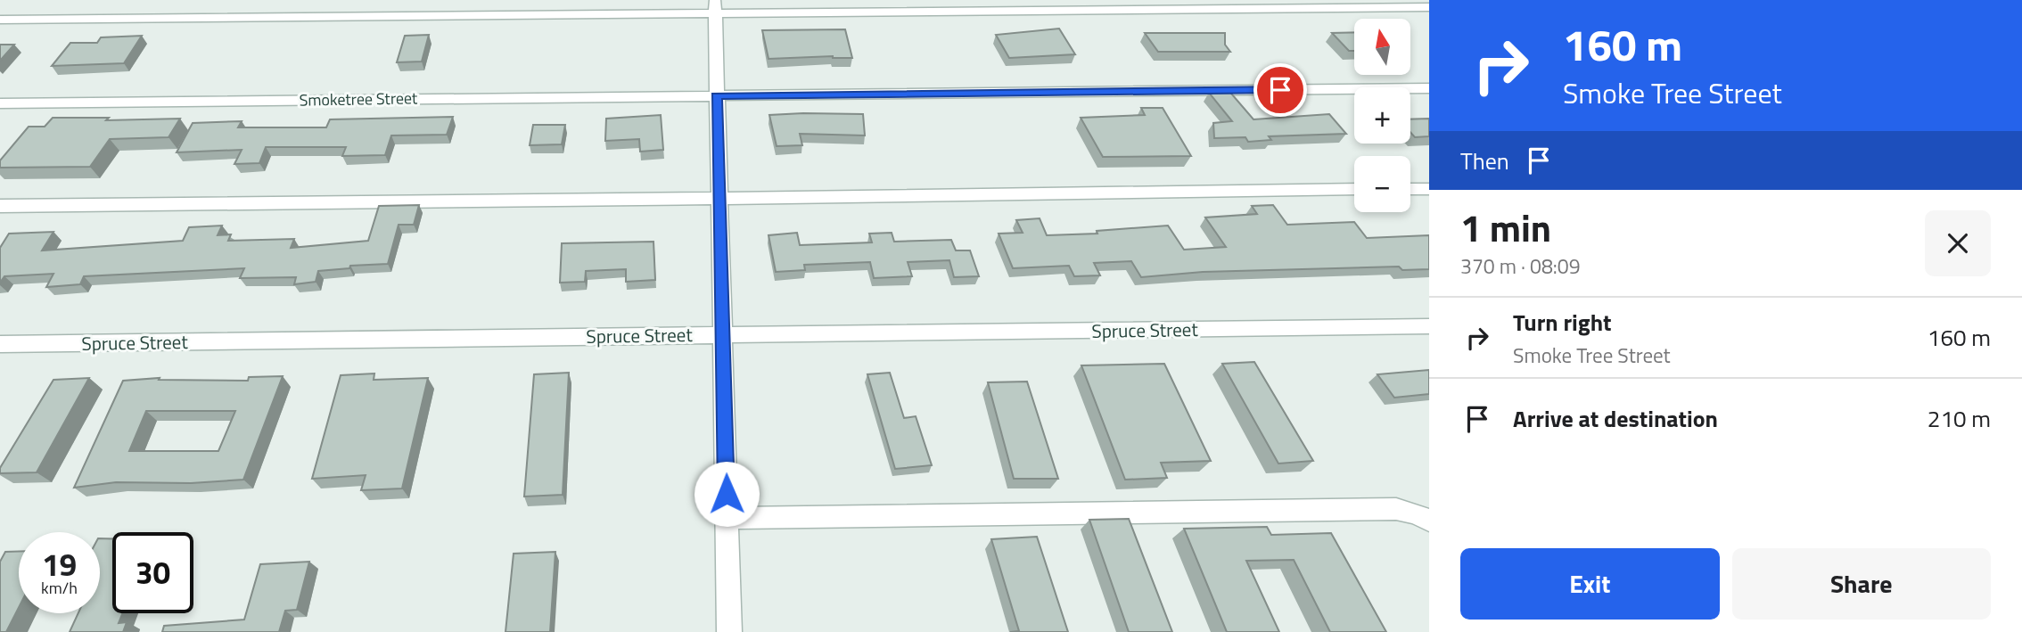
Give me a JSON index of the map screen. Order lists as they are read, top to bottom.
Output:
{
  "streets": {
    "street": ["Smoketree Street", "Spruce Street"]
  },
  "north": "top",
  "page": {
    "turn": ["160 m", "Smoke Tree Street"],
    "map_buttons": ["+", "−"],
    "then": "Then",
    "heading": ["1 min", "370 m · 08:09"],
    "list": [
      {
        "name": "Turn right",
        "note": "Smoke Tree Street",
        "value": "160 m"
      },
      {
        "name": "Arrive at destination",
        "value": "210 m"
      }
    ],
    "speed": "19 km/h",
    "limit": "30",
    "buttons": ["Exit", "Share"]
  }
}
